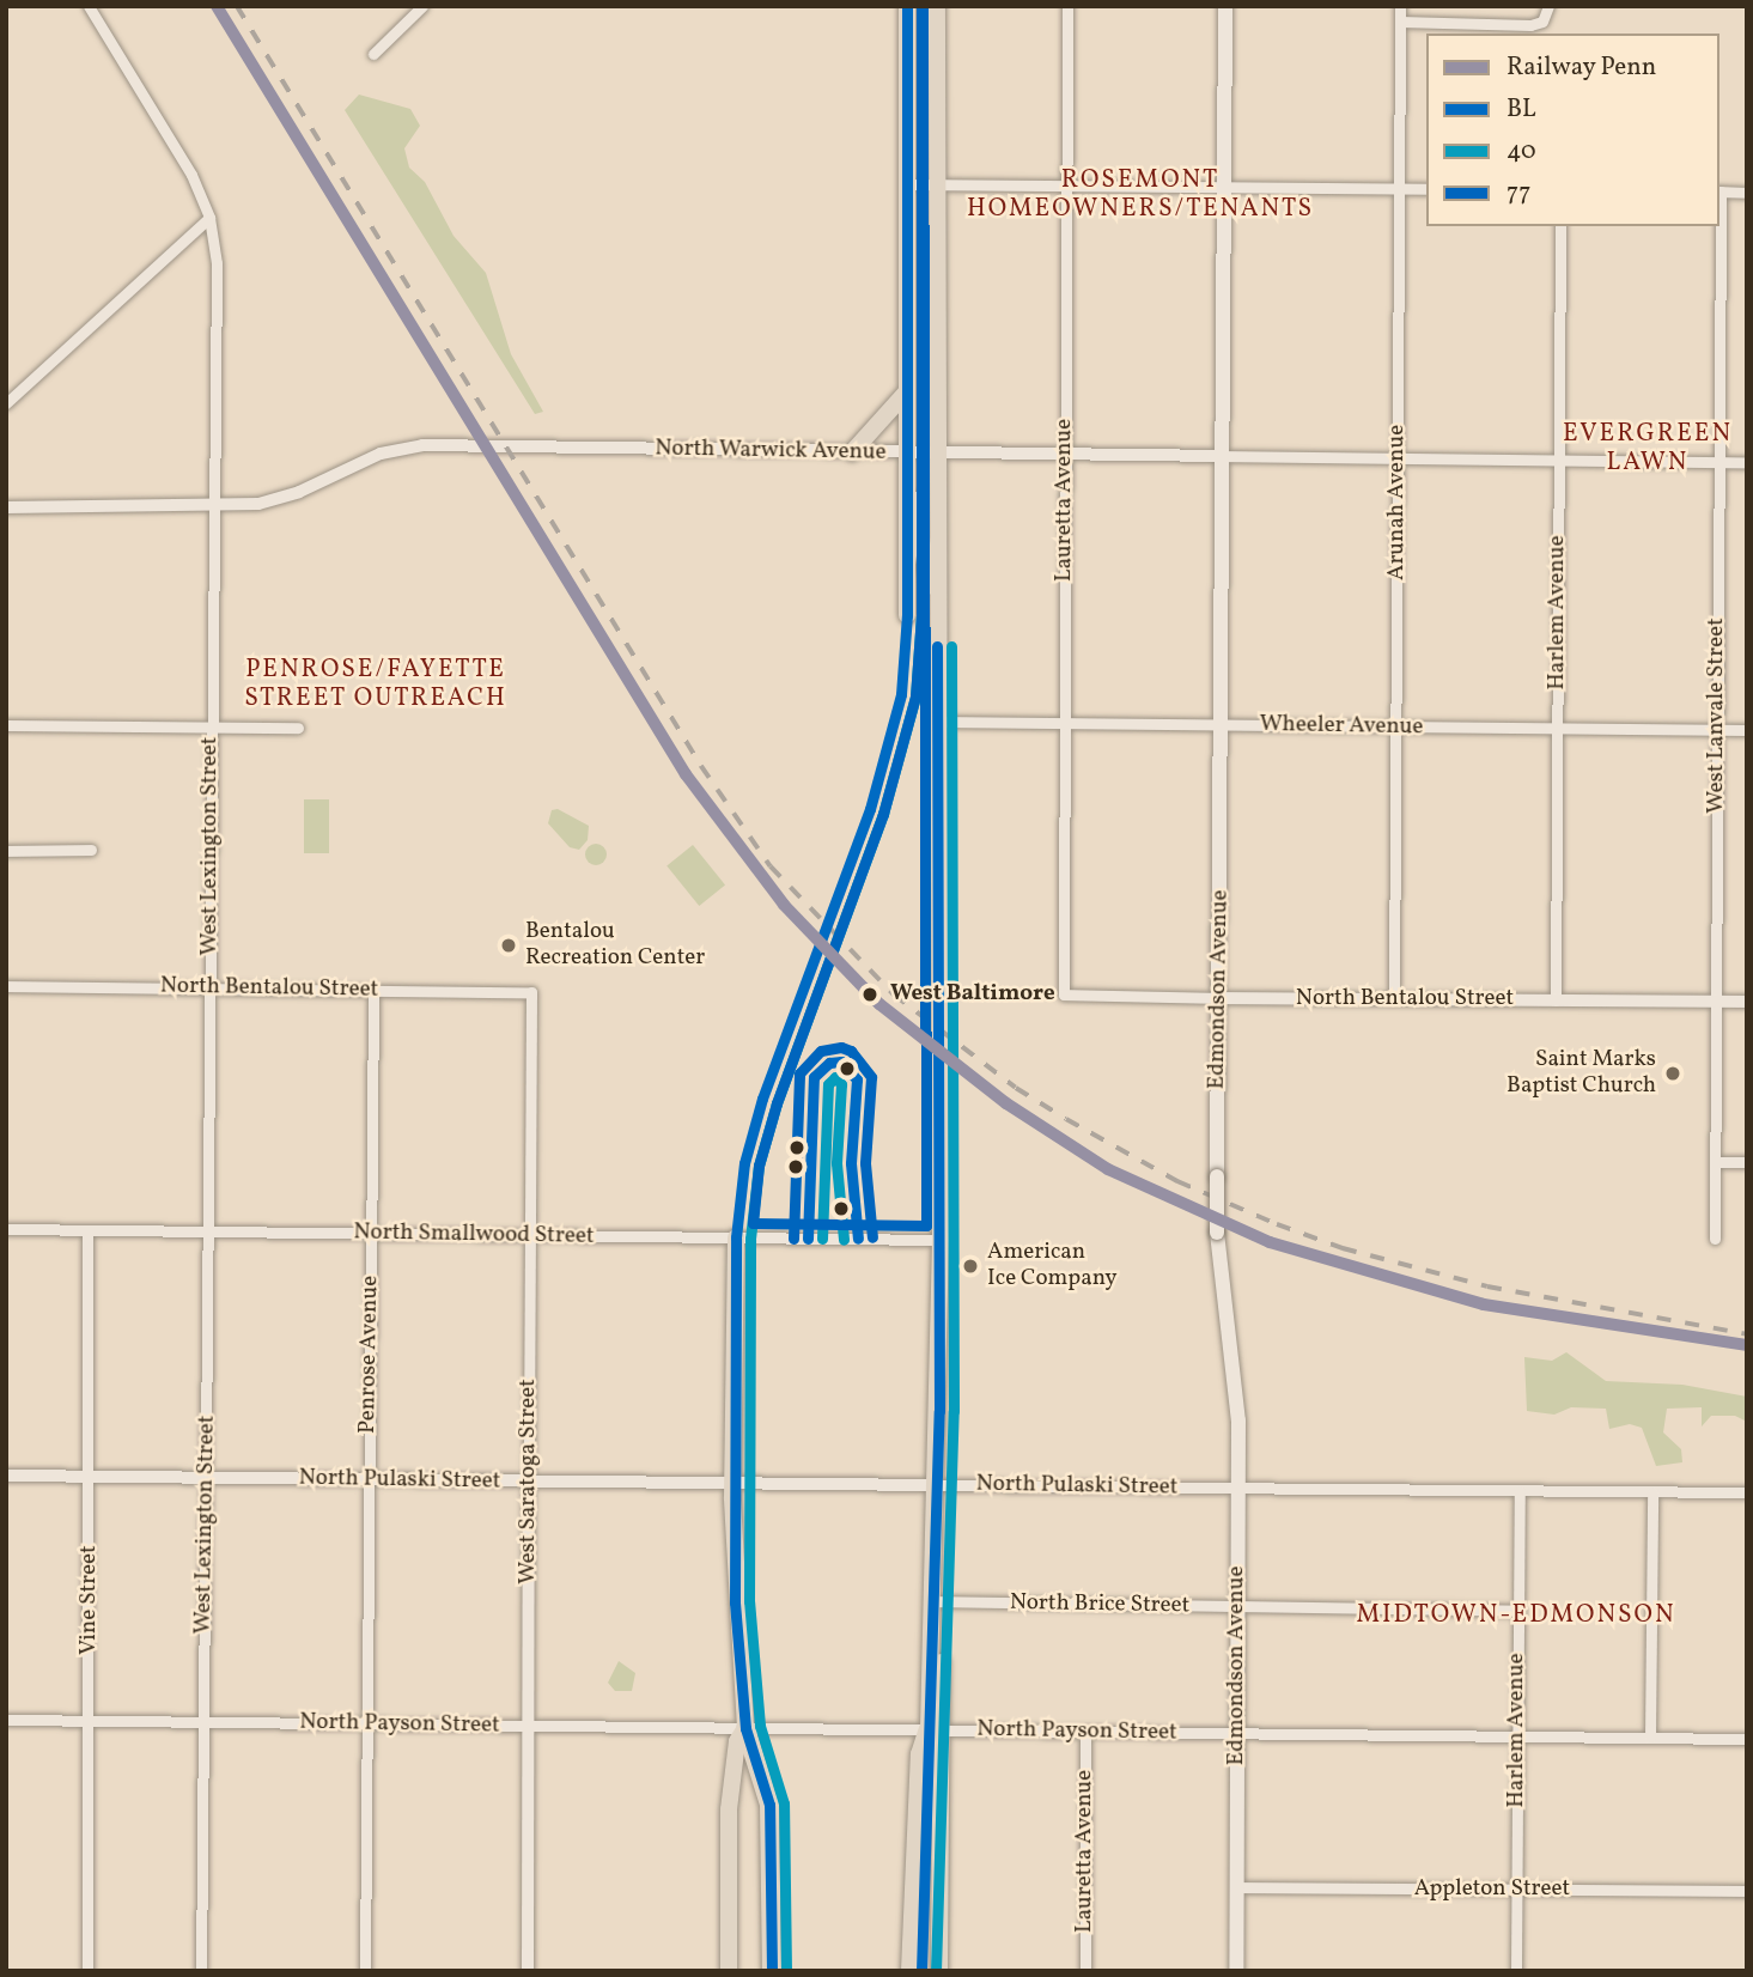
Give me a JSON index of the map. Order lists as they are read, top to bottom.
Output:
{
  "streets": {
    "main road": ["Edmondson Avenue"],
    "street": [
      "North Warwick Avenue",
      "Lauretta Avenue",
      "Arunah Avenue",
      "Harlem Avenue",
      "West Lanvale Street",
      "Wheeler Avenue",
      "West Lexington Street",
      "North Bentalou Street",
      "North Smallwood Street",
      "Penrose Avenue",
      "North Pulaski Street",
      "West Saratoga Street",
      "Vine Street",
      "North Brice Street",
      "North Payson Street",
      "Appleton Street"
    ]
  },
  "crossings": [
    ["North Warwick Avenue", "Lauretta Avenue"],
    ["North Warwick Avenue", "Arunah Avenue"],
    ["North Warwick Avenue", "Harlem Avenue"],
    ["North Warwick Avenue", "West Lanvale Street"],
    ["North Warwick Avenue", "West Lexington Street"],
    ["North Warwick Avenue", "Edmondson Avenue"],
    ["Lauretta Avenue", "Wheeler Avenue"],
    ["Lauretta Avenue", "North Bentalou Street"],
    ["Lauretta Avenue", "North Payson Street"],
    ["Arunah Avenue", "Wheeler Avenue"],
    ["Arunah Avenue", "North Bentalou Street"],
    ["Harlem Avenue", "Wheeler Avenue"],
    ["Harlem Avenue", "North Bentalou Street"],
    ["Harlem Avenue", "North Pulaski Street"],
    ["Harlem Avenue", "North Brice Street"],
    ["Harlem Avenue", "North Payson Street"],
    ["Harlem Avenue", "Appleton Street"],
    ["West Lanvale Street", "Wheeler Avenue"],
    ["West Lanvale Street", "North Bentalou Street"],
    ["Wheeler Avenue", "Edmondson Avenue"],
    ["West Lexington Street", "North Bentalou Street"],
    ["West Lexington Street", "North Smallwood Street"],
    ["West Lexington Street", "North Pulaski Street"],
    ["West Lexington Street", "North Payson Street"],
    ["North Bentalou Street", "Edmondson Avenue"],
    ["North Bentalou Street", "Penrose Avenue"],
    ["North Bentalou Street", "West Saratoga Street"],
    ["Edmondson Avenue", "North Pulaski Street"],
    ["Edmondson Avenue", "North Brice Street"],
    ["Edmondson Avenue", "North Payson Street"],
    ["Edmondson Avenue", "Appleton Street"],
    ["North Smallwood Street", "Penrose Avenue"],
    ["North Smallwood Street", "West Saratoga Street"],
    ["North Smallwood Street", "Vine Street"],
    ["Penrose Avenue", "North Pulaski Street"],
    ["Penrose Avenue", "North Payson Street"],
    ["North Pulaski Street", "West Saratoga Street"],
    ["North Pulaski Street", "Vine Street"],
    ["West Saratoga Street", "North Payson Street"],
    ["Vine Street", "North Payson Street"]
  ],
  "districts": [
    "ROSEMONT HOMEOWNERS/TENANTS",
    "EVERGREEN LAWN",
    "PENROSE/FAYETTE STREET OUTREACH",
    "MIDTOWN-EDMONSON"
  ],
  "places": [
    "Bentalou Recreation Center",
    "West Baltimore",
    "Saint Marks Baptist Church",
    "American Ice Company"
  ],
  "lines": [
    "rail line Penn",
    "transit line BL",
    "transit line 40",
    "transit line 77"
  ],
  "legend": [
    "Railway Penn",
    "BL",
    "40",
    "77"
  ]
}
